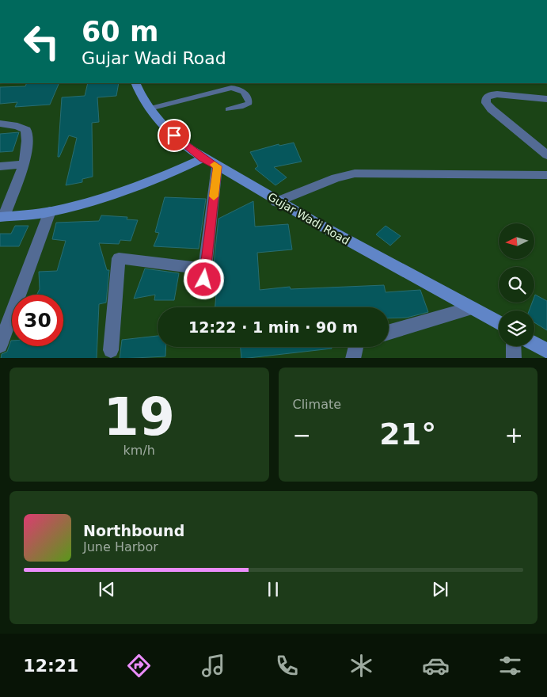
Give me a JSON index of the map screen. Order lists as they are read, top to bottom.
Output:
{
  "streets": {
    "street": ["Gujar Wadi Road"]
  },
  "north": "left",
  "page": {
    "turn": ["60 m", "Gujar Wadi Road"],
    "limit": "30",
    "trip": "12:22 · 1 min · 90 m",
    "tile": [
      ["19", "km/h"],
      "Climate"
    ],
    "heat": ["−", "21°", "+"],
    "song": ["Northbound", "June Harbor"],
    "tabs": "12:21"
  }
}
